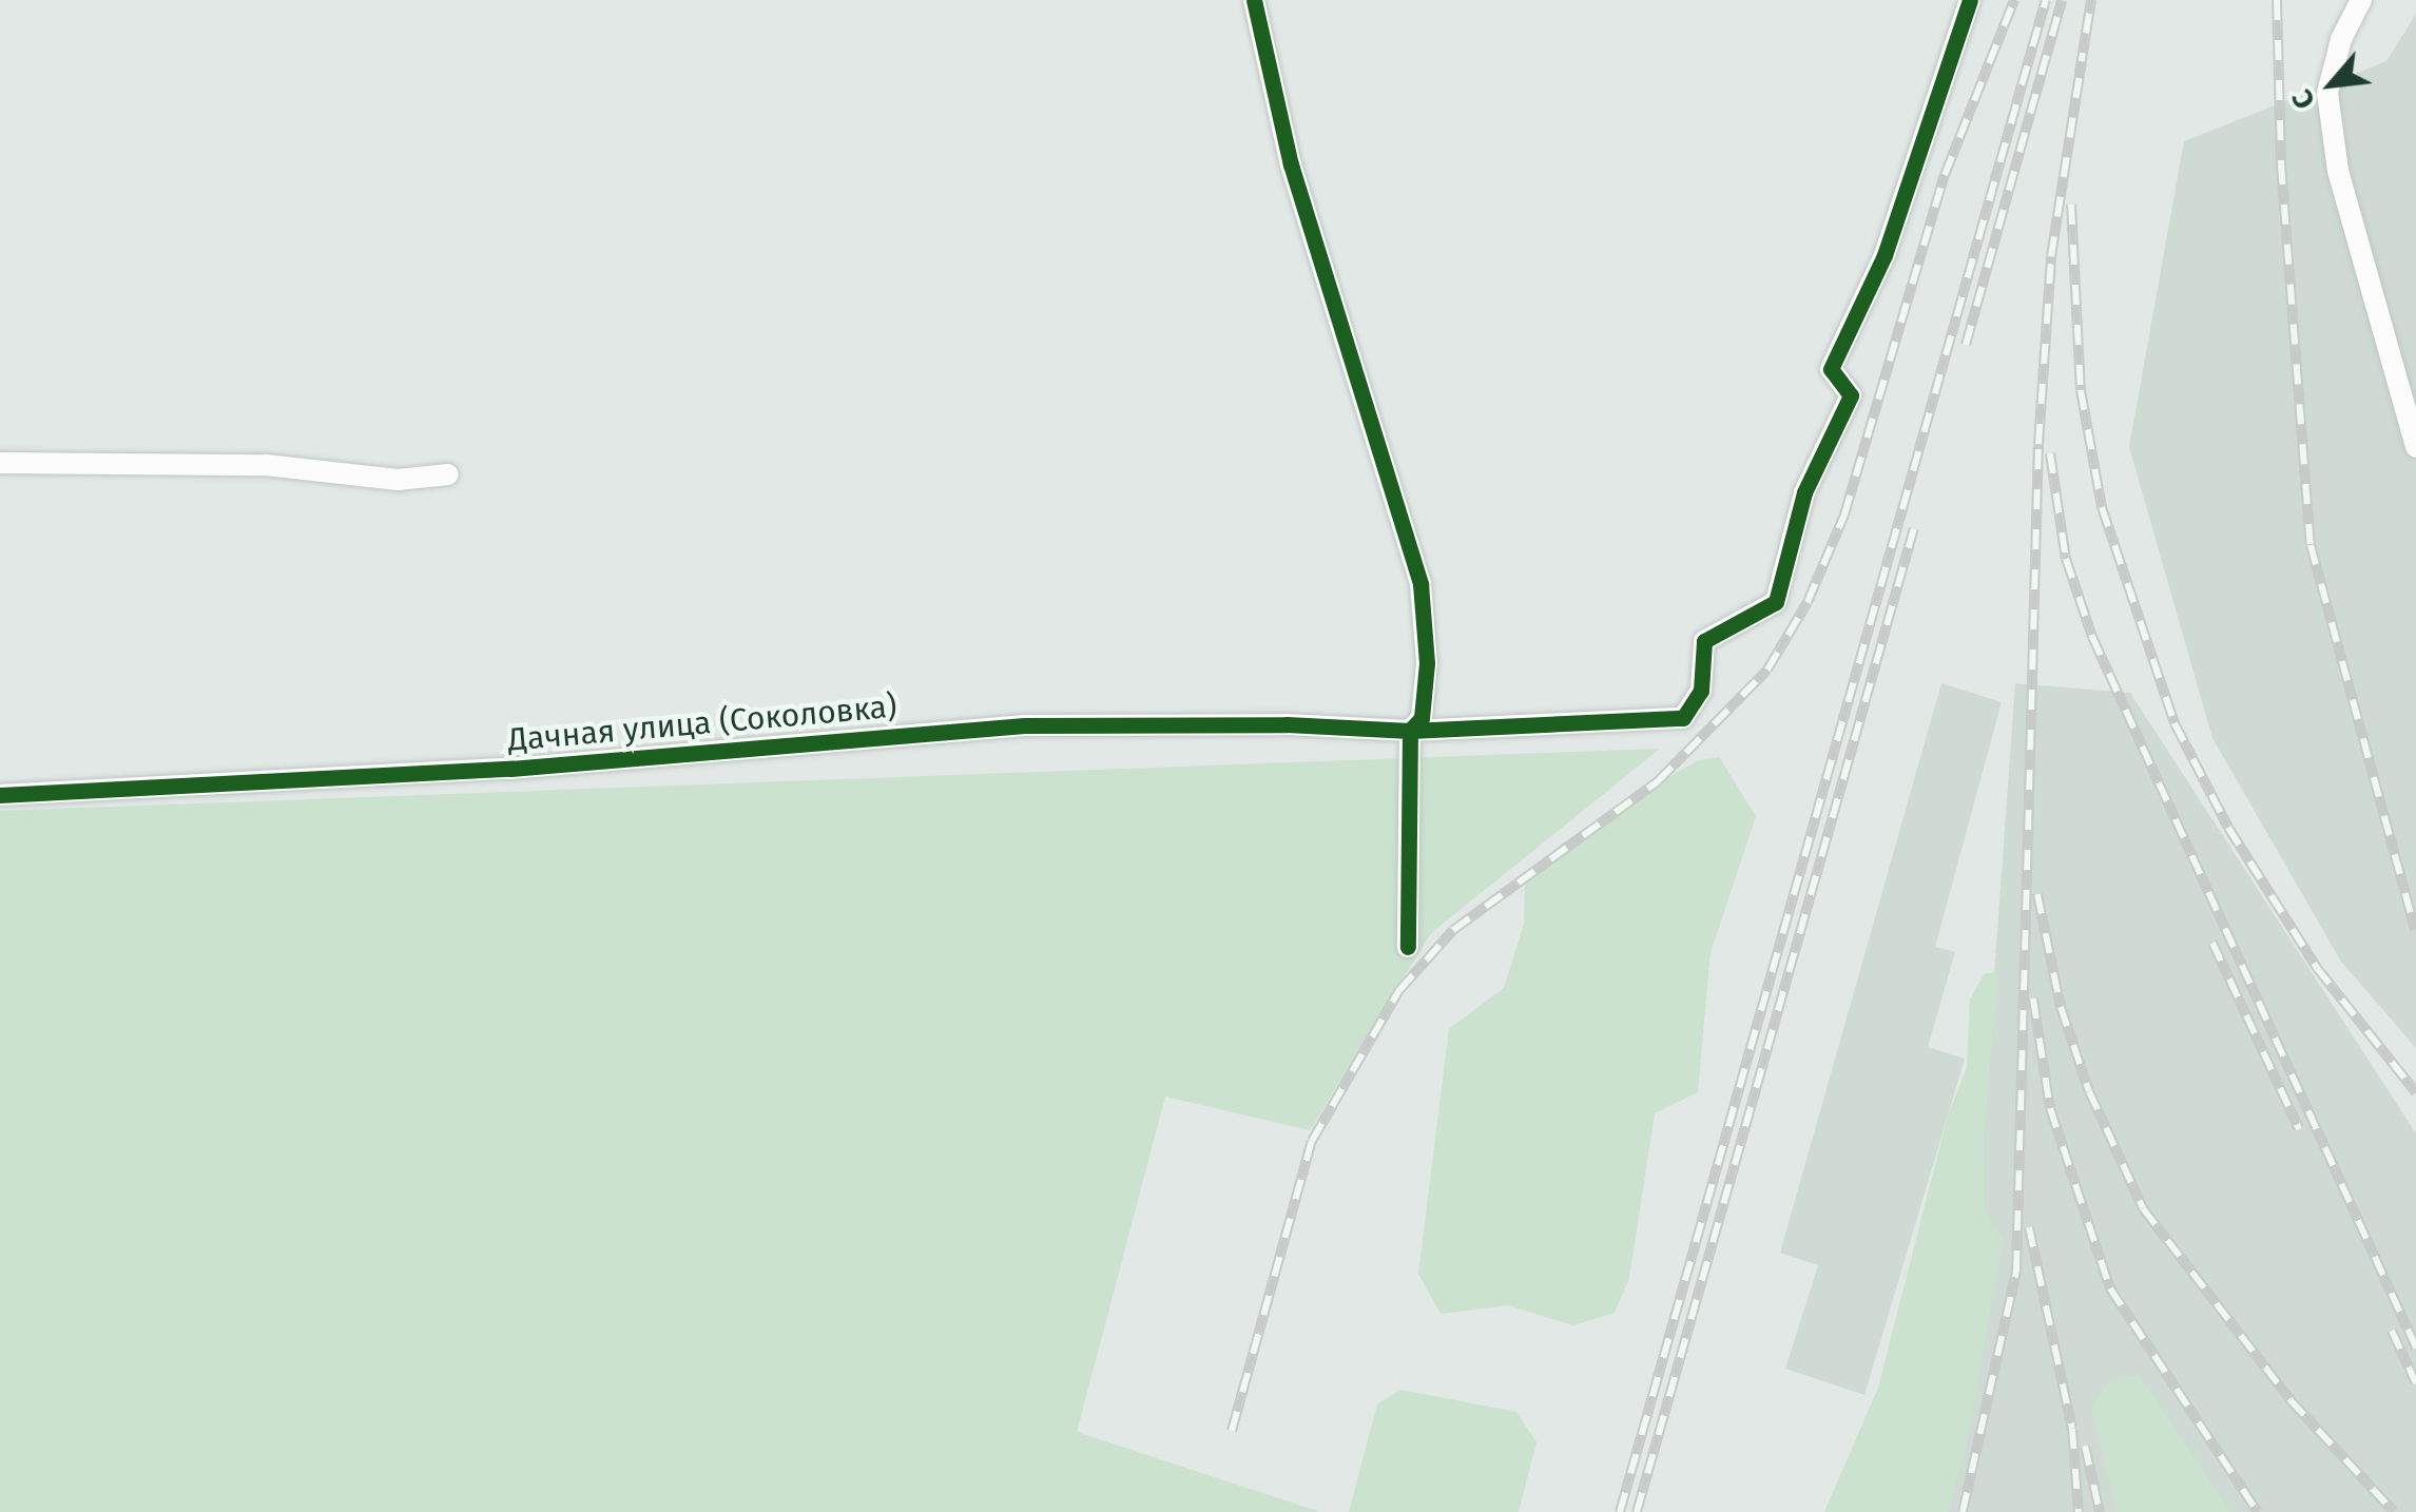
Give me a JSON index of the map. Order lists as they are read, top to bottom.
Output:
{
  "streets": {
    "street": ["Дачная улица (Соколовка)"]
  },
  "north": "bottom left"
}
